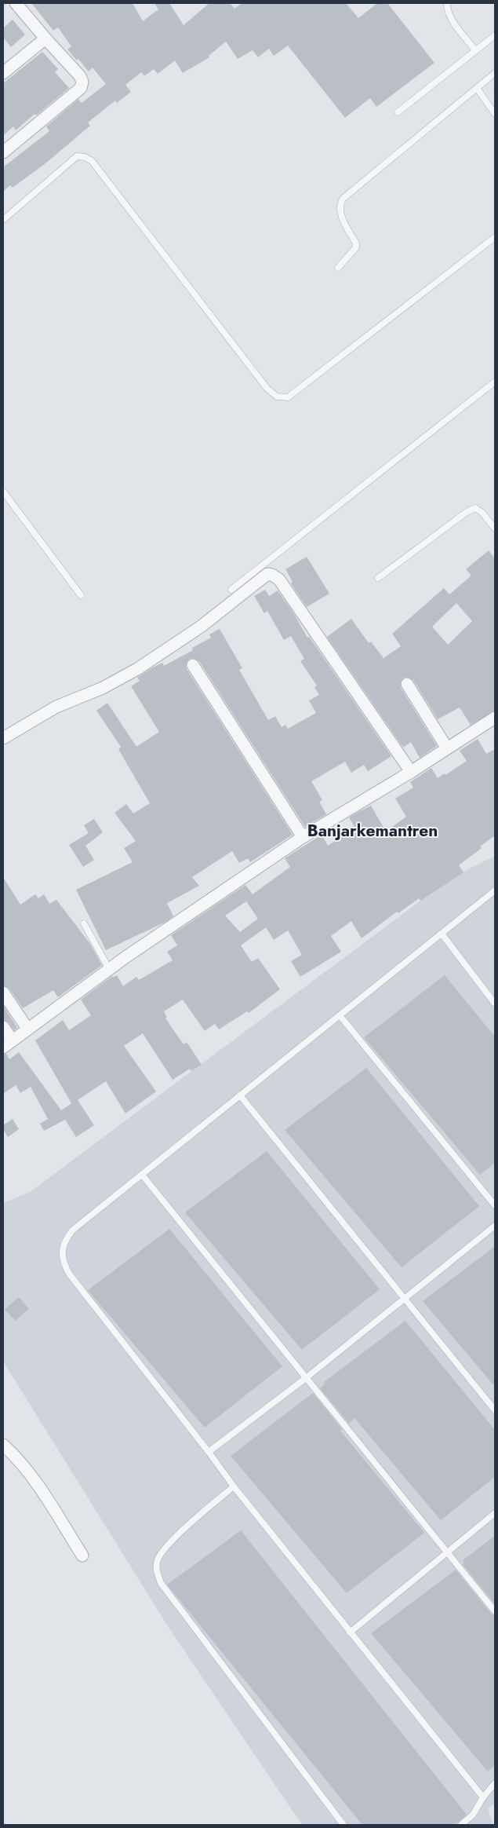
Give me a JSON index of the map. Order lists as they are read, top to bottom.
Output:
{
  "districts": ["Banjarkemantren"]
}
